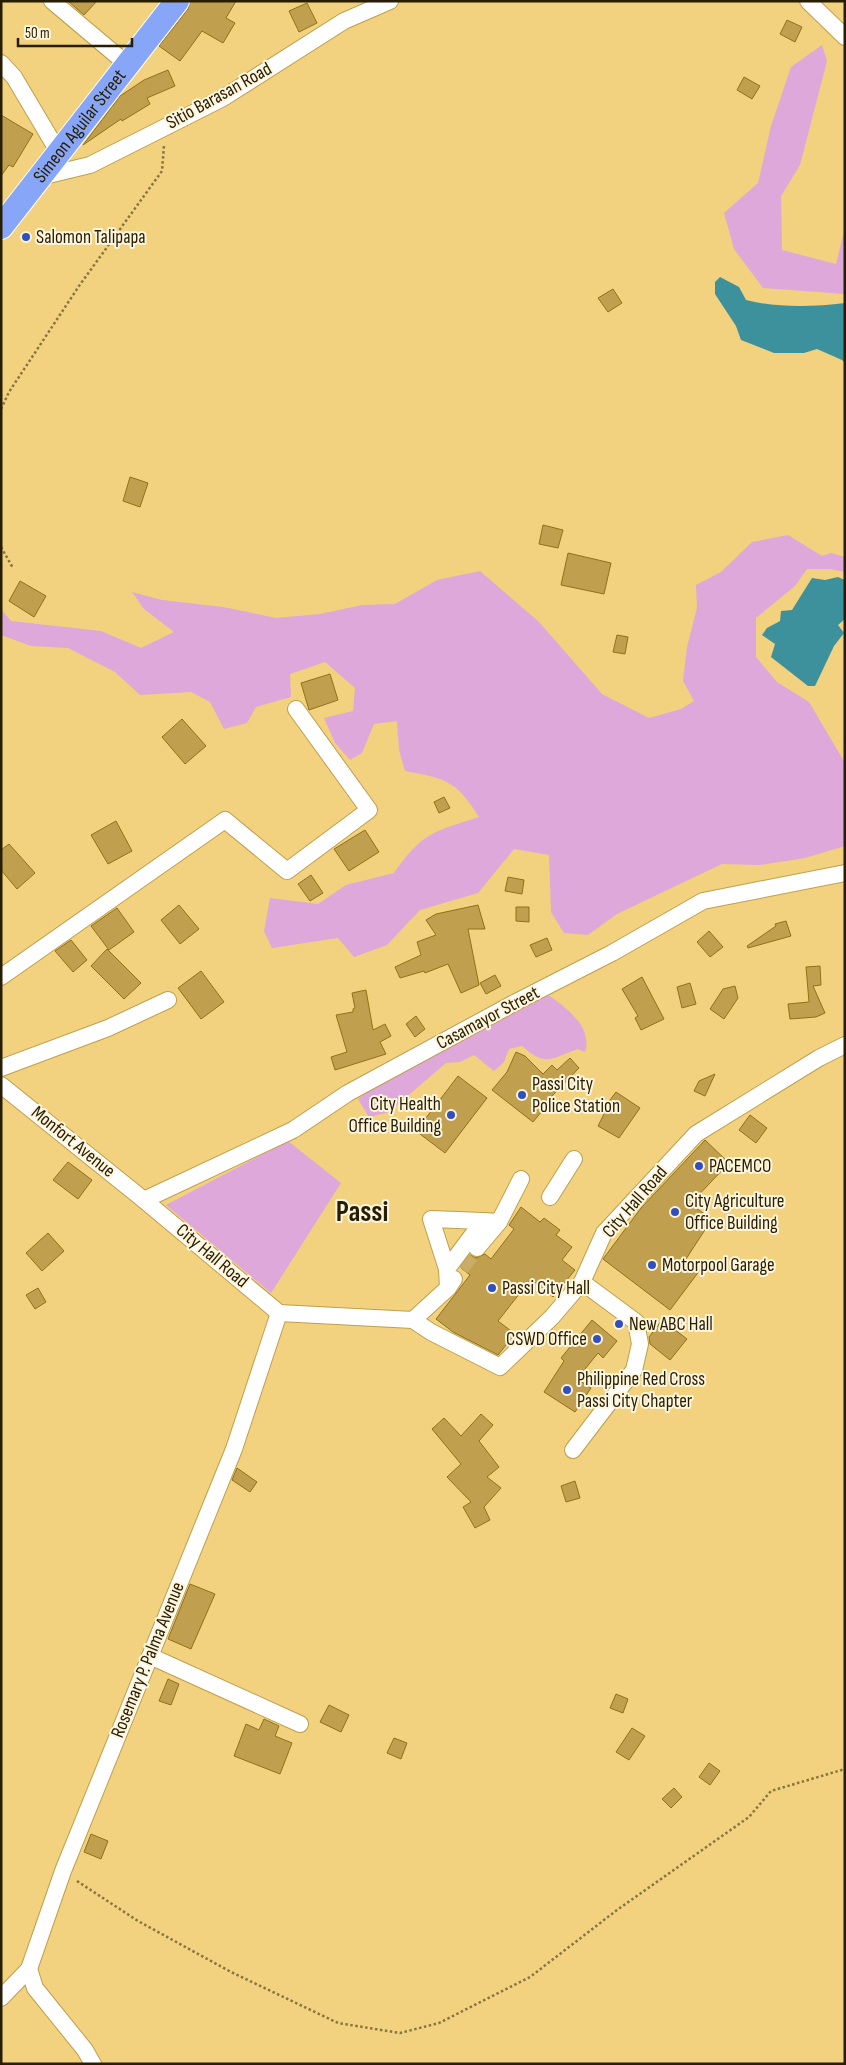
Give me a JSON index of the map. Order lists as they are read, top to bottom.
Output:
{
  "streets": {
    "highway": ["Simeon Aguilar Street"],
    "street": [
      "Sitio Barasan Road",
      "Casamayor Street",
      "Monfort Avenue",
      "City Hall Road",
      "Rosemary P. Palma Avenue"
    ]
  },
  "crossings": [
    ["Sitio Barasan Road", "Simeon Aguilar Street"],
    ["Casamayor Street", "Monfort Avenue"],
    ["Casamayor Street", "City Hall Road"],
    ["Monfort Avenue", "City Hall Road"],
    ["City Hall Road", "Rosemary P. Palma Avenue"]
  ],
  "districts": ["Passi"],
  "places": [
    "Salomon Talipapa",
    "Passi City Police Station",
    "City Health Office Building",
    "PACEMCO",
    "City Agriculture Office Building",
    "Motorpool Garage",
    "Passi City Hall",
    "New ABC Hall",
    "CSWD Office",
    "Philippine Red Cross Passi City Chapter"
  ],
  "scale_bar": "50 m"
}
